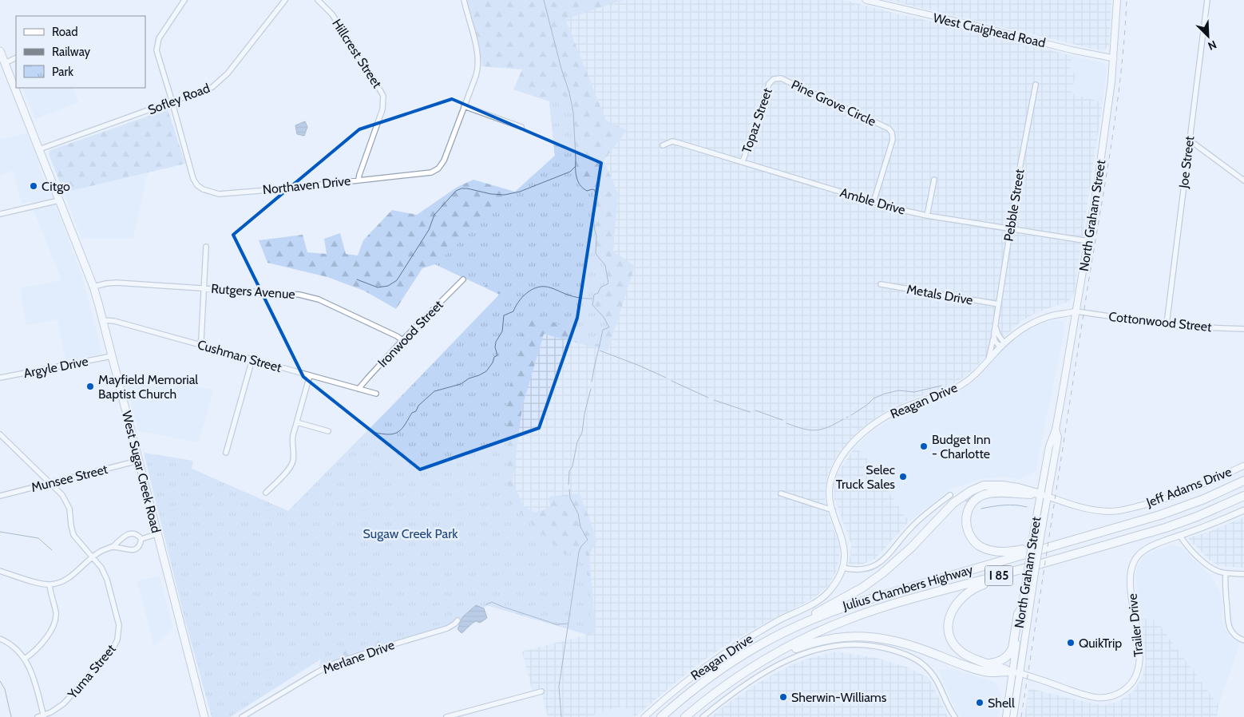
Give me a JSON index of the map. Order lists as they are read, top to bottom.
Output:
{
  "streets": {
    "highway": ["I 85", "Julius Chambers Highway"],
    "main road": ["North Graham Street", "West Sugar Creek Road"],
    "street": [
      "West Craighead Road",
      "Hillcrest Street",
      "Sofley Road",
      "Pine Grove Circle",
      "Topaz Street",
      "Joe Street",
      "Northaven Drive",
      "Amble Drive",
      "Pebble Street",
      "Rutgers Avenue",
      "Metals Drive",
      "Cottonwood Street",
      "Ironwood Street",
      "Cushman Street",
      "Argyle Drive",
      "Reagan Drive",
      "Munsee Street",
      "Jeff Adams Drive",
      "Trailer Drive",
      "Merlane Drive",
      "Yuma Street"
    ]
  },
  "crossings": [
    ["West Craighead Road", "North Graham Street"],
    ["Hillcrest Street", "Northaven Drive"],
    ["Sofley Road", "Northaven Drive"],
    ["Sofley Road", "West Sugar Creek Road"],
    ["Pine Grove Circle", "Topaz Street"],
    ["Pine Grove Circle", "Amble Drive"],
    ["Topaz Street", "Amble Drive"],
    ["Joe Street", "Cottonwood Street"],
    ["Amble Drive", "Pebble Street"],
    ["Amble Drive", "North Graham Street"],
    ["Pebble Street", "Metals Drive"],
    ["Pebble Street", "Reagan Drive"],
    ["North Graham Street", "Cottonwood Street"],
    ["North Graham Street", "Reagan Drive"],
    ["North Graham Street", "Jeff Adams Drive"],
    ["North Graham Street", "Trailer Drive"],
    ["Rutgers Avenue", "Ironwood Street"],
    ["Rutgers Avenue", "West Sugar Creek Road"],
    ["Cottonwood Street", "Reagan Drive"],
    ["Ironwood Street", "Cushman Street"],
    ["Cushman Street", "West Sugar Creek Road"],
    ["Argyle Drive", "West Sugar Creek Road"],
    ["West Sugar Creek Road", "Munsee Street"],
    ["Munsee Street", "Yuma Street"]
  ],
  "parks": ["Sugaw Creek Park"],
  "places": [
    "Citgo",
    "Mayfield Memorial Baptist Church",
    "Budget Inn - Charlotte",
    "Selec Truck Sales",
    "QuikTrip",
    "Sherwin-Williams",
    "Shell"
  ],
  "legend": ["Road", "Railway", "Park"],
  "north": "bottom right"
}
